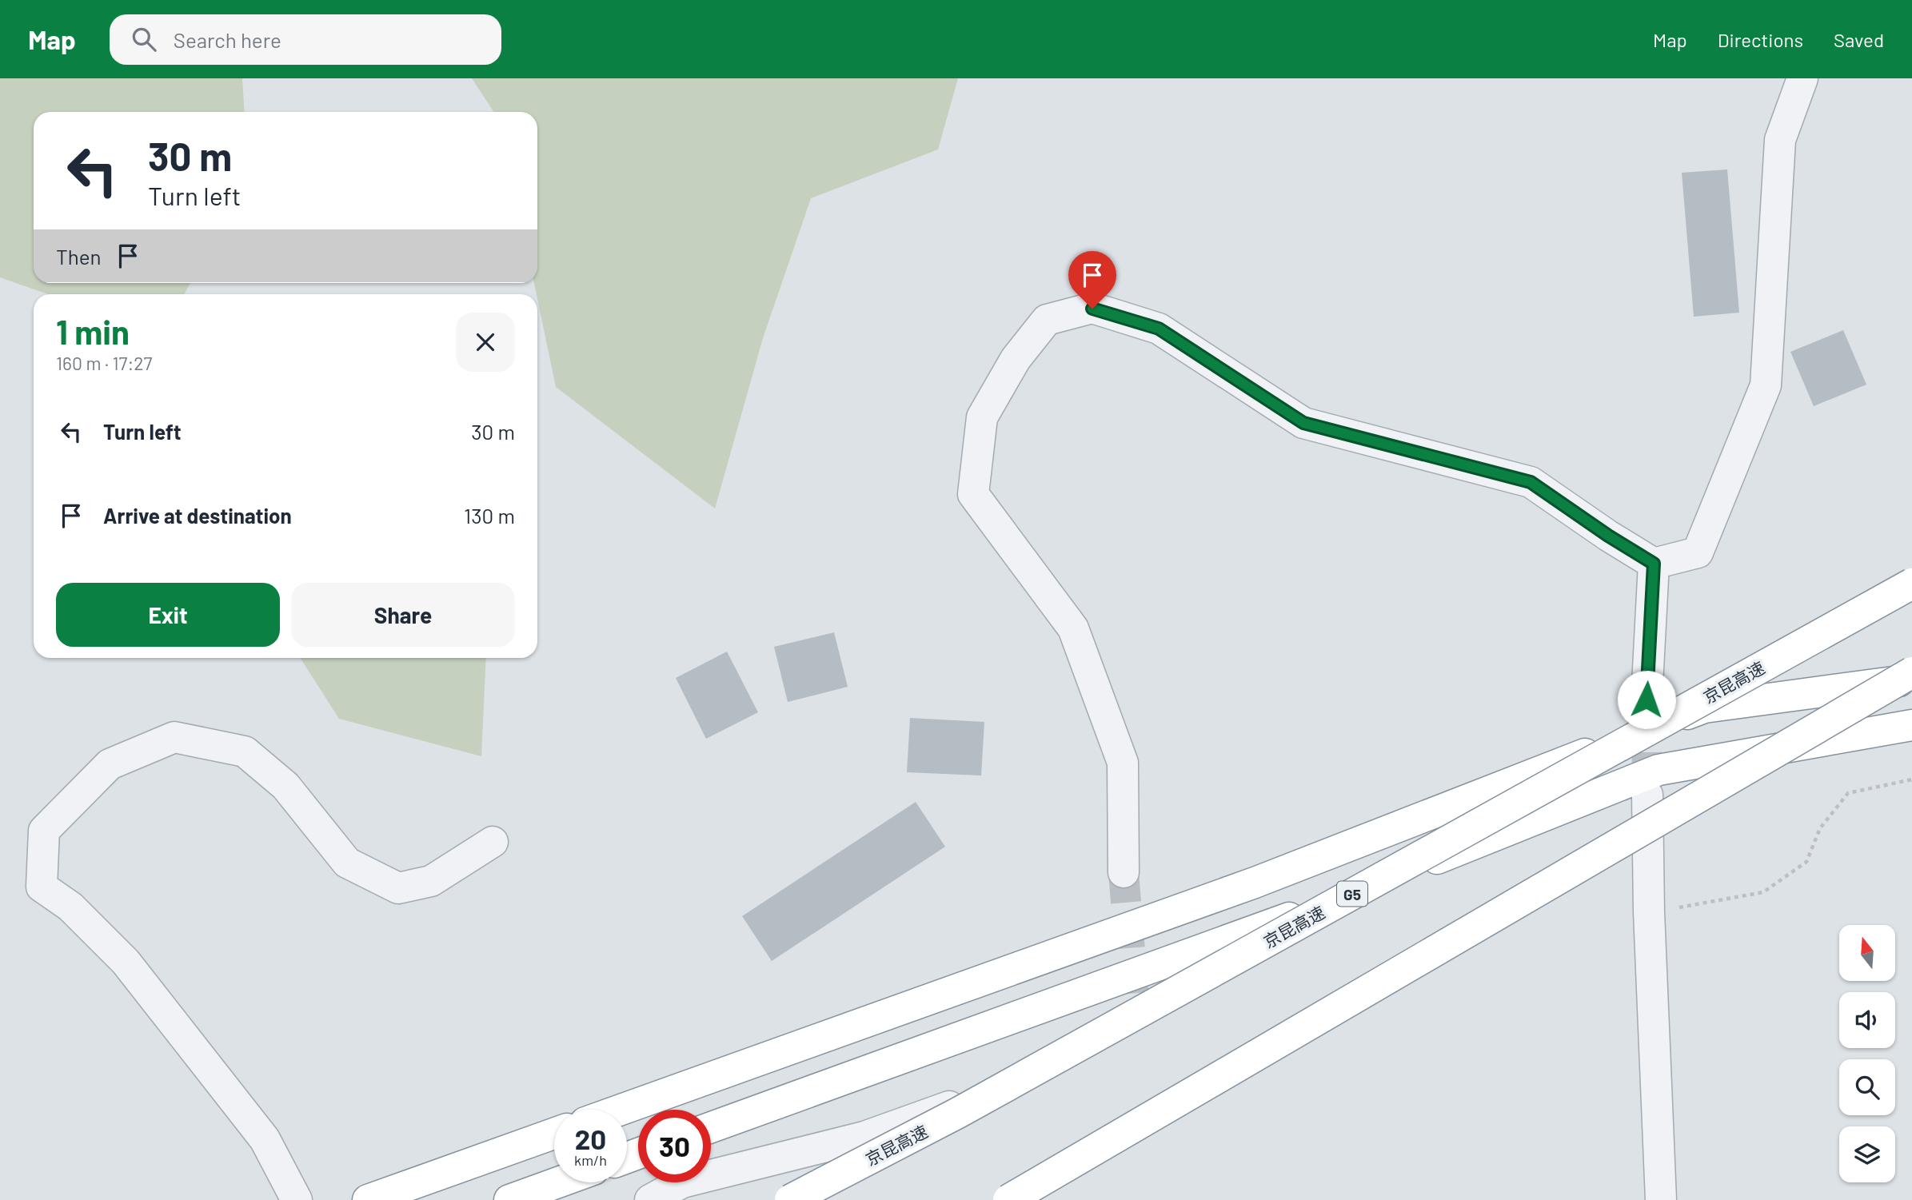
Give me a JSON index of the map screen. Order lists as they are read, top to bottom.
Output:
{
  "streets": {
    "highway": ["京昆高速", "G5"]
  },
  "north": "top",
  "page": {
    "header": "Map",
    "search": "Search here",
    "nav": ["Map", "Directions", "Saved"],
    "turn": ["30 m", "Turn left"],
    "then": "Then",
    "heading": ["1 min", "160 m · 17:27"],
    "list": [
      {
        "name": "Turn left",
        "value": "30 m"
      },
      {
        "name": "Arrive at destination",
        "value": "130 m"
      }
    ],
    "buttons": ["Exit", "Share"],
    "speed": "20 km/h",
    "limit": "30"
  }
}
